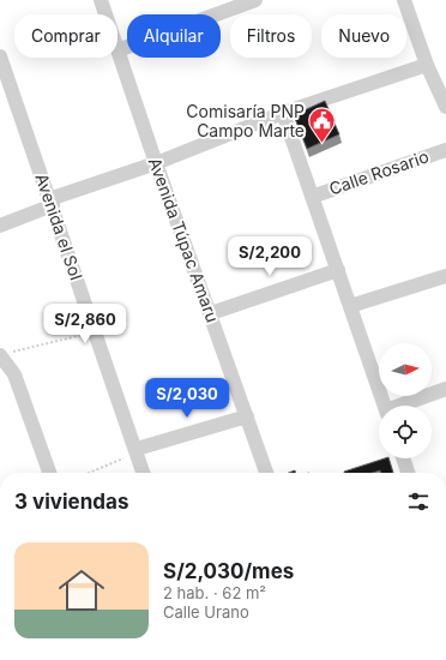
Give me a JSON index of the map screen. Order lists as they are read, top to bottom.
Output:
{
  "streets": {
    "street": ["Calle Rosario", "Avenida el Sol", "Avenida Túpac Amaru"]
  },
  "places": {
    "public building": ["Comisaría PNP Campo Marte"]
  },
  "north": "right",
  "page": {
    "chip": [
      "Comprar",
      "Alquilar",
      "Filtros",
      "Nuevo"
    ],
    "price": ["S/2,200", "S/2,860", "S/2,030"],
    "heading": "3 viviendas",
    "list": [
      {
        "name": "S/2,030/mes",
        "note": "2 hab. · 62 m² · Calle Urano"
      }
    ]
  }
}
